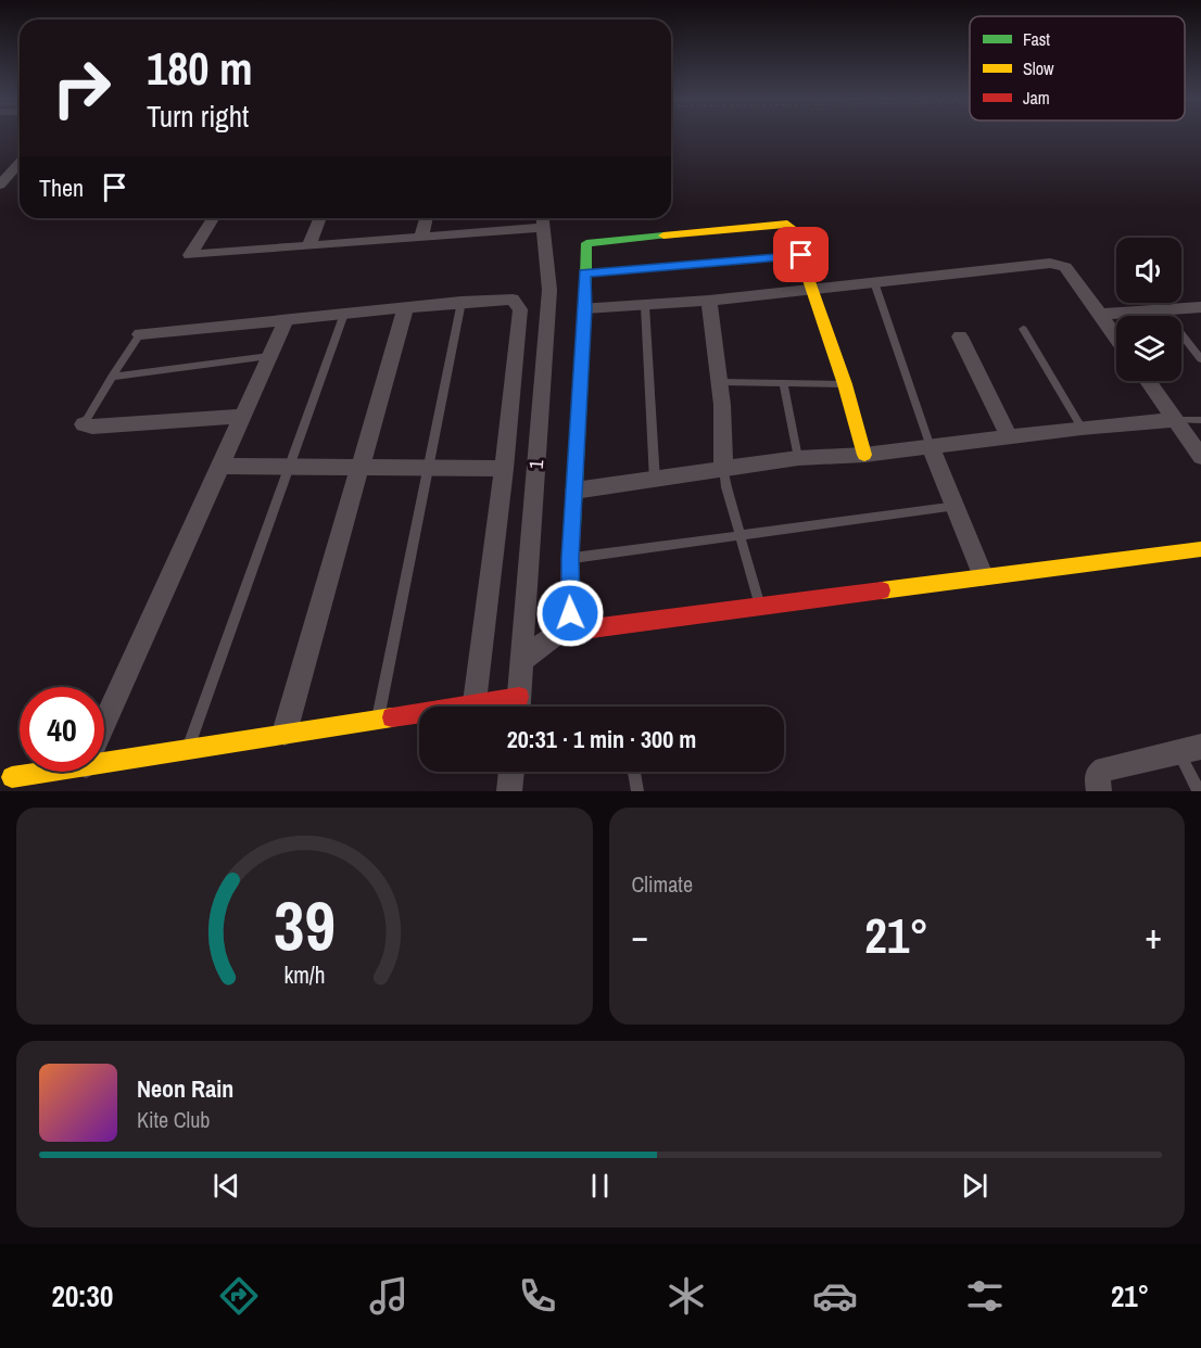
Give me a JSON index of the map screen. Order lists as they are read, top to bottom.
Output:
{
  "streets": {
    "street": ["1"]
  },
  "legend": ["Fast", "Slow", "Jam"],
  "page": {
    "turn": ["180 m", "Turn right"],
    "then": "Then",
    "limit": "40",
    "trip": "20:31 · 1 min · 300 m",
    "tile": "Climate",
    "heat": ["−", "21°", "+"],
    "song": ["Neon Rain", "Kite Club"],
    "tabs": ["20:30", "21°"],
    "gauge": ["39", "km/h"]
  }
}
